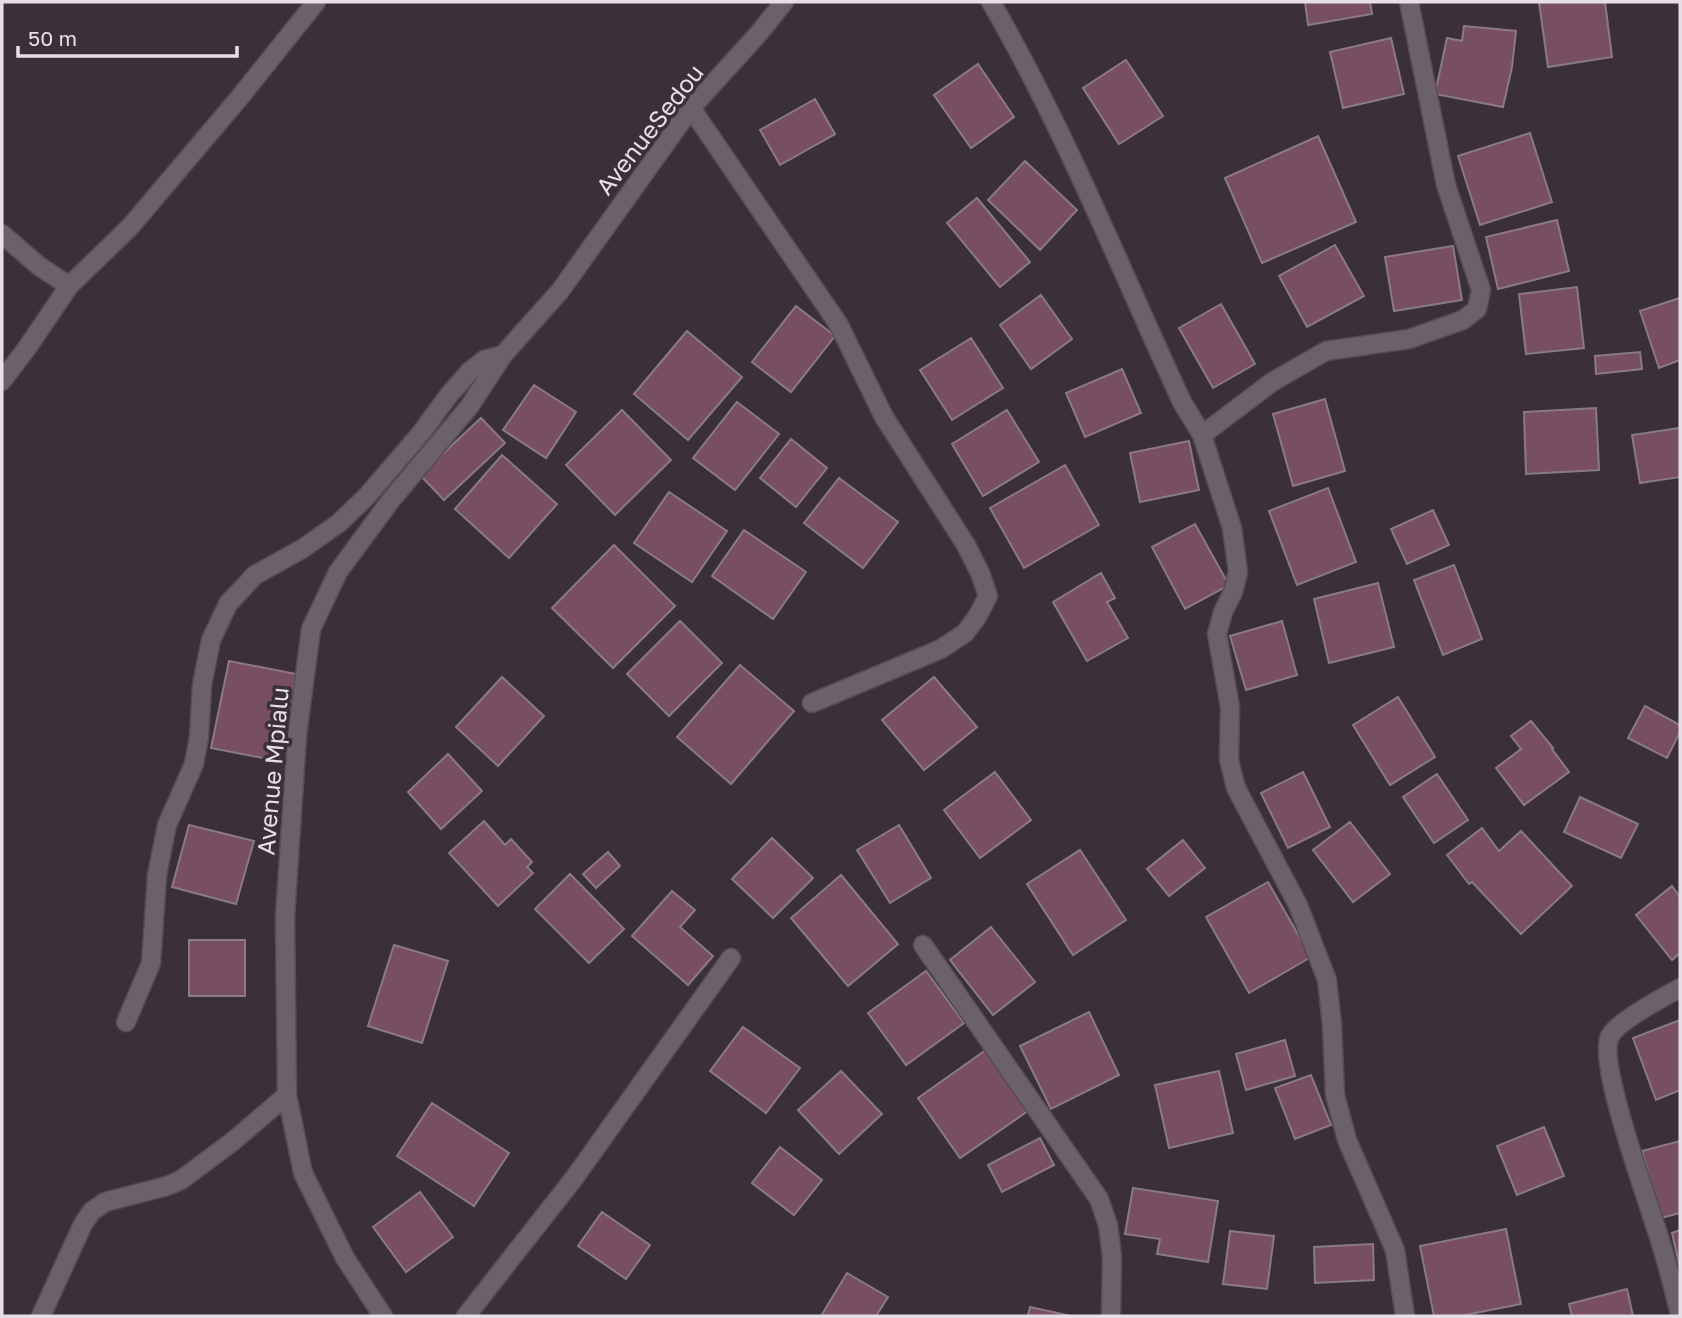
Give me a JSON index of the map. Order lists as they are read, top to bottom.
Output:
{
  "streets": {
    "street": ["AvenueSedou", "Avenue Mpialu"]
  },
  "crossings": [
    ["AvenueSedou", "Avenue Mpialu"]
  ],
  "scale_bar": "50 m"
}
